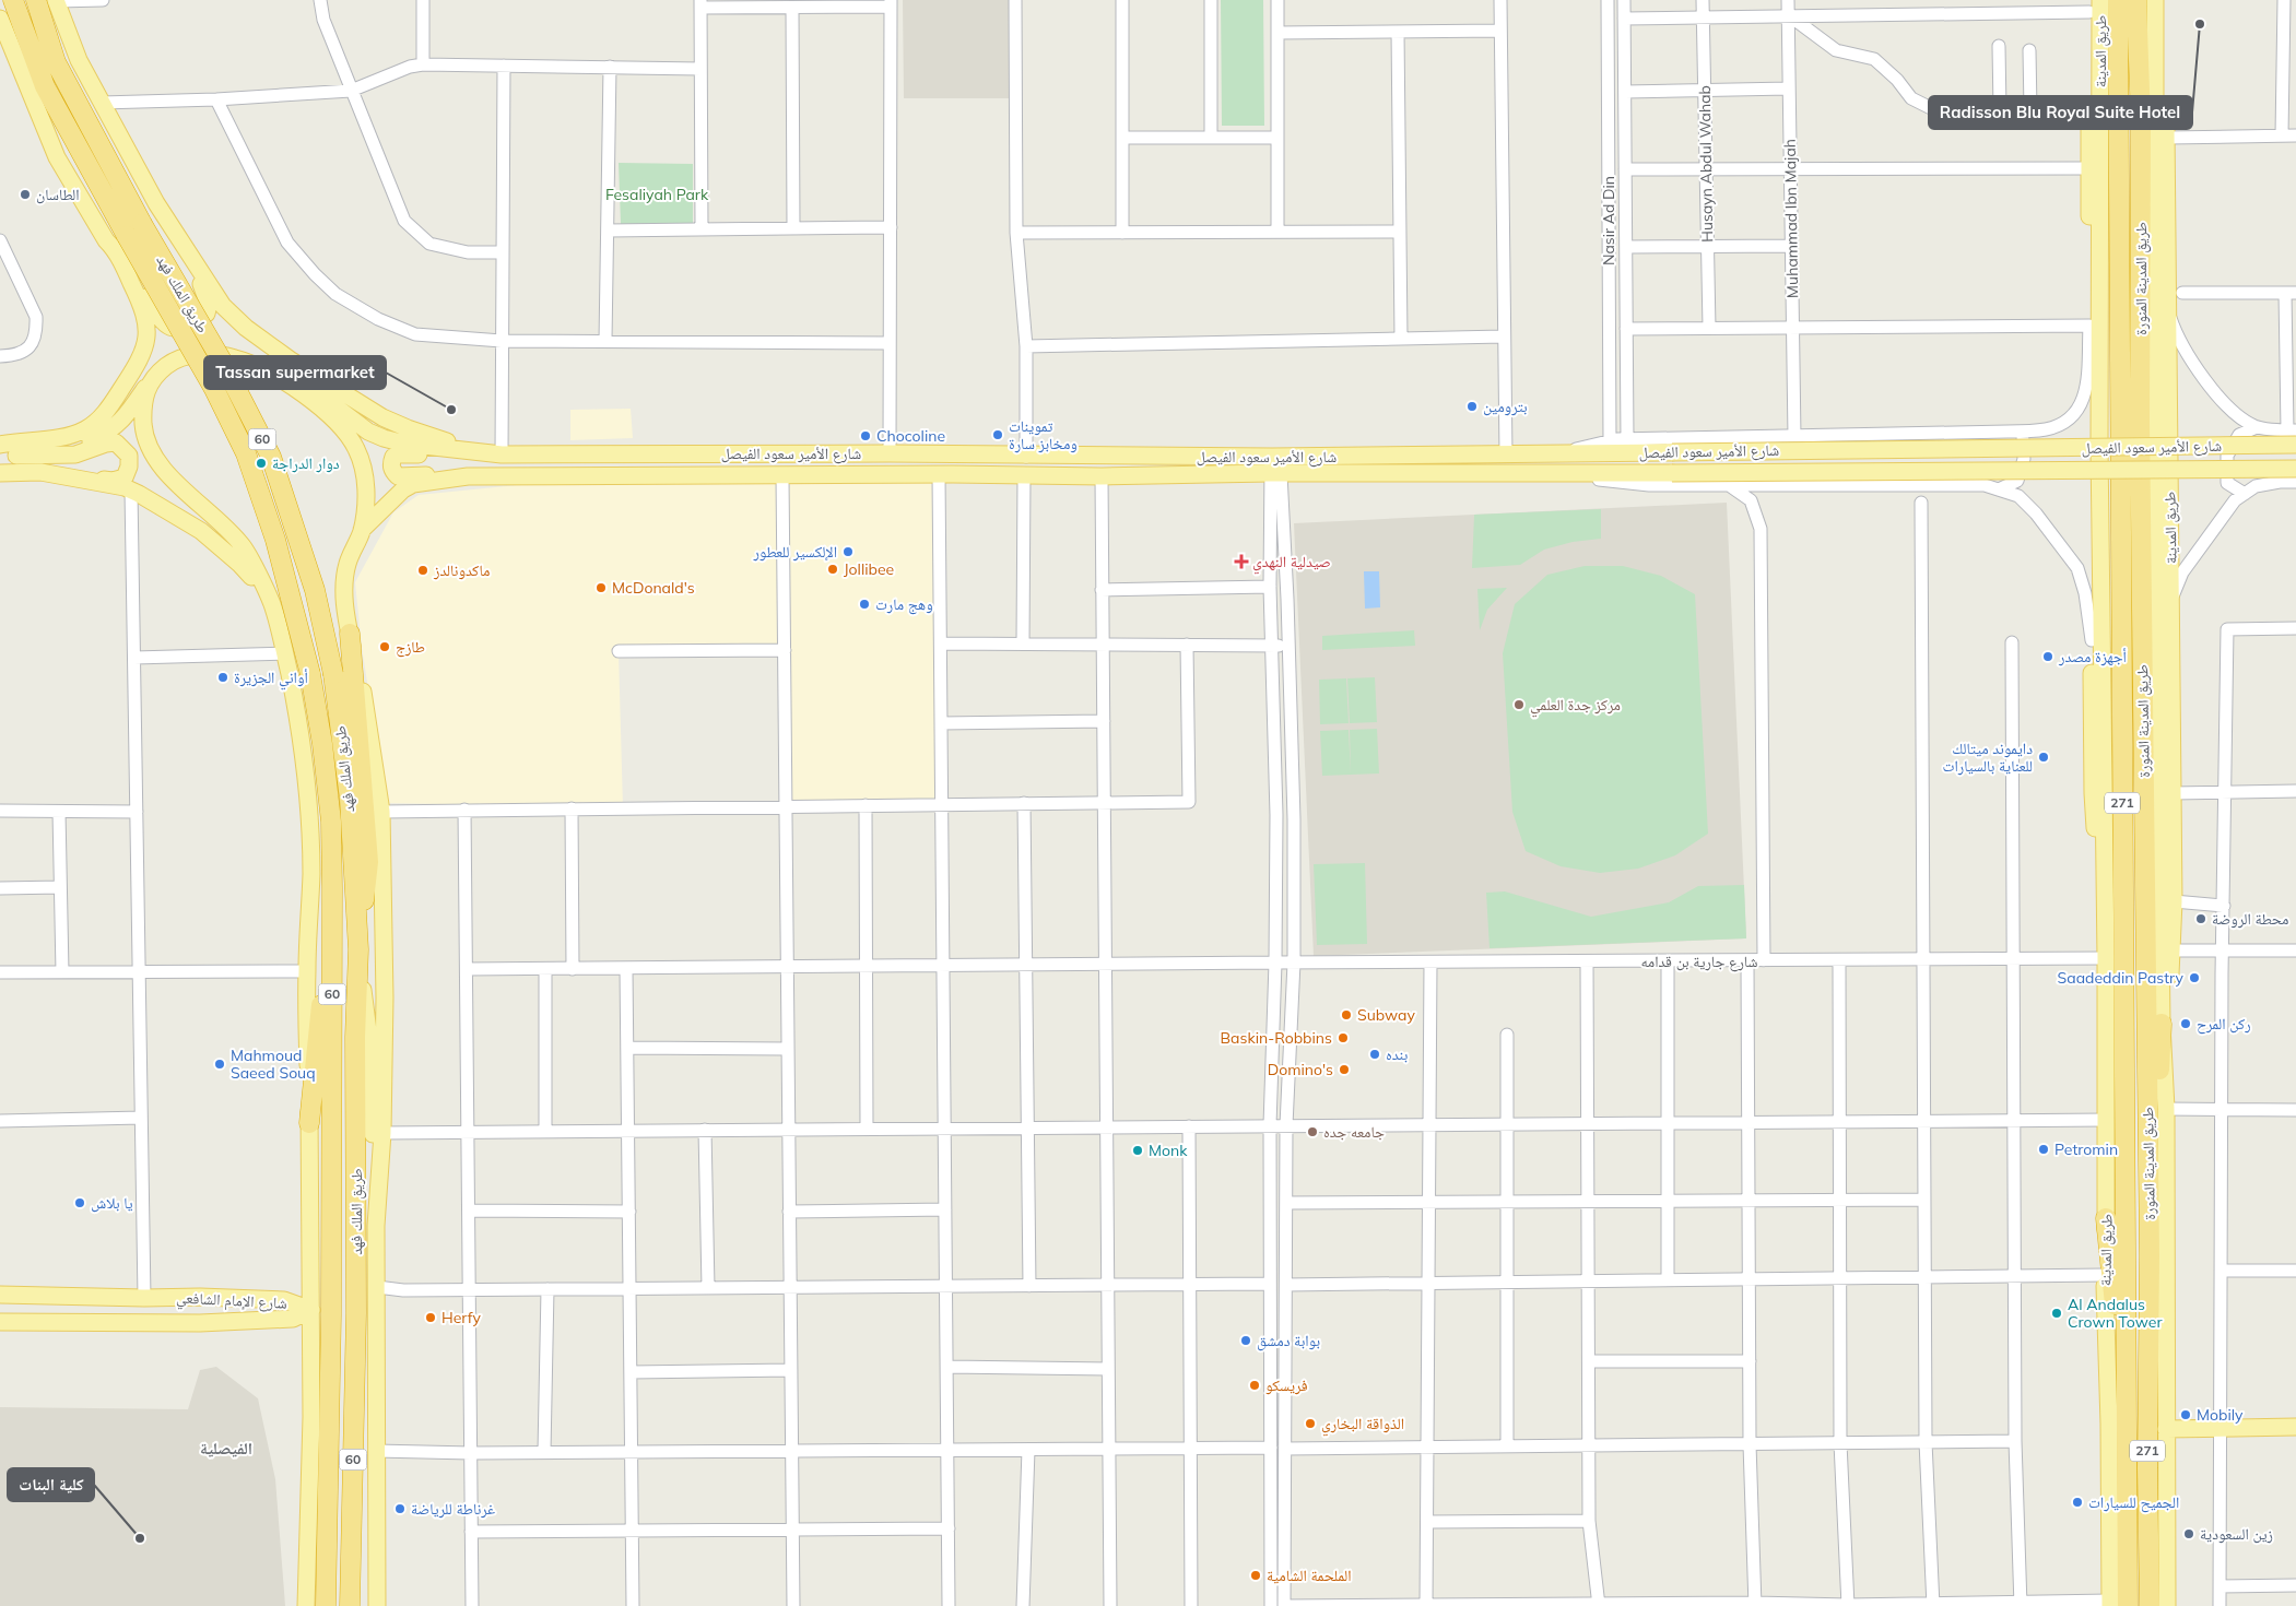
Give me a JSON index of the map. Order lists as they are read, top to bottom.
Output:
{
  "streets": {
    "highway": [
      "طريق المدينة المنورة",
      "طريق الملك فهد",
      "60",
      "271"
    ],
    "main road": ["طريق المدينة", "شارع الأمير سعود الفيصل", "شارع الإمام الشافعي"],
    "street": [
      "Husayn Abdul Wahab",
      "Muhammad Ibn Majah",
      "Nasir Ad Din",
      "شارع جارية بن قدامه"
    ]
  },
  "crossings": [
    ["طريق المدينة", "طريق المدينة المنورة"],
    ["طريق المدينة", "شارع الأمير سعود الفيصل"],
    ["طريق المدينة", "شارع جارية بن قدامه"]
  ],
  "districts": ["الفيصلية"],
  "parks": ["Fesaliyah Park"],
  "places": {
    "other": [
      "Radisson Blu Royal Suite Hotel",
      "الطاسان",
      "بترومين",
      "Tassan supermarket",
      "تموينات ومخابز سارة",
      "Chocoline",
      "دوار الدراجة",
      "الإلكسير للعطور",
      "Jollibee",
      "ماكدونالدز",
      "McDonald's",
      "وهج مارت",
      "طازج",
      "أجهزة مصدر",
      "أواني الجزيرة",
      "مركز جدة العلمي",
      "دايموند ميتالك للعناية بالسيارات",
      "محطة الروضة",
      "Saadeddin Pastry",
      "Subway",
      "ركن المرح",
      "Baskin-Robbins",
      "بنده",
      "Mahmoud Saeed Souq",
      "Domino's",
      "جامعه جده",
      "Petromin",
      "Monk",
      "يا بلاش",
      "Al Andalus Crown Tower",
      "Herfy",
      "بوابة دمشق",
      "فريسكو",
      "Mobily",
      "الذواقة البخاري",
      "الجميح للسيارات",
      "غرناطة للرياضة",
      "زين السعودية",
      "كلية البنات",
      "الملحمة الشامية"
    ],
    "health": ["صيدلية النهدي"]
  }
}
